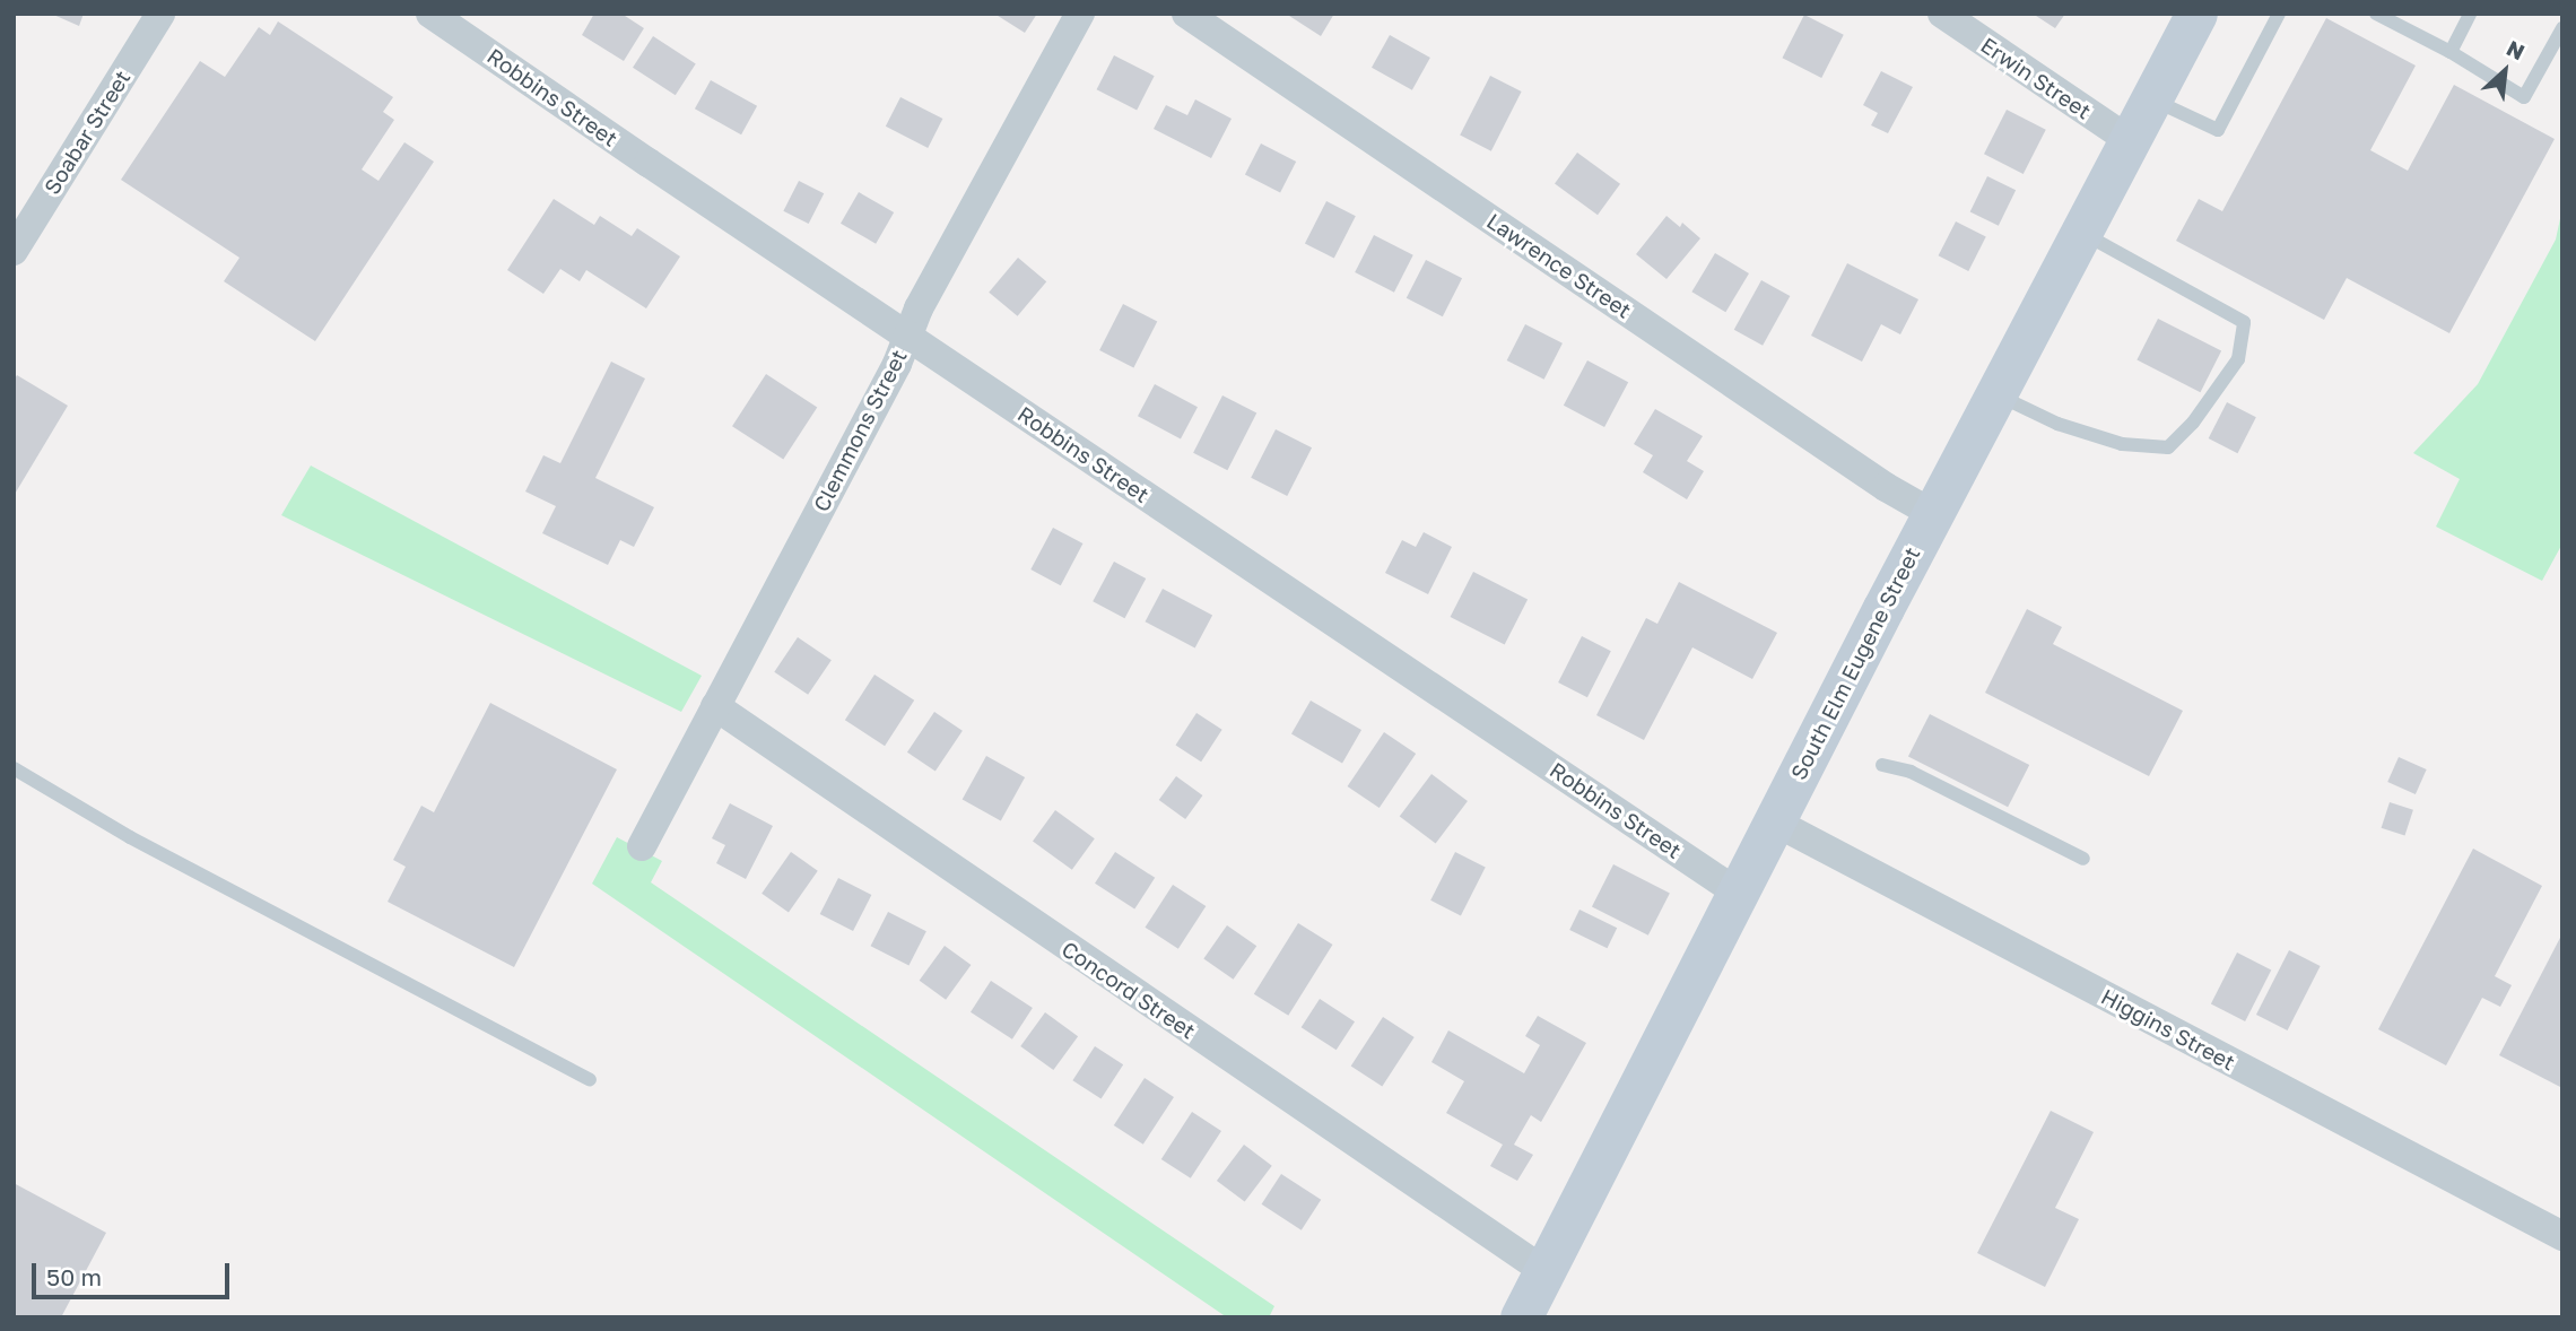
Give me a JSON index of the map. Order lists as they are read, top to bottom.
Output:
{
  "streets": {
    "main road": ["South Elm Eugene Street"],
    "street": [
      "Erwin Street",
      "Robbins Street",
      "Soabar Street",
      "Lawrence Street",
      "Clemmons Street",
      "Concord Street",
      "Higgins Street"
    ]
  },
  "crossings": [
    ["Erwin Street", "South Elm Eugene Street"],
    ["Robbins Street", "Clemmons Street"],
    ["Robbins Street", "South Elm Eugene Street"],
    ["Lawrence Street", "South Elm Eugene Street"],
    ["Clemmons Street", "Concord Street"],
    ["South Elm Eugene Street", "Concord Street"],
    ["South Elm Eugene Street", "Higgins Street"]
  ],
  "scale_bar": "50 m",
  "north": "top right"
}
